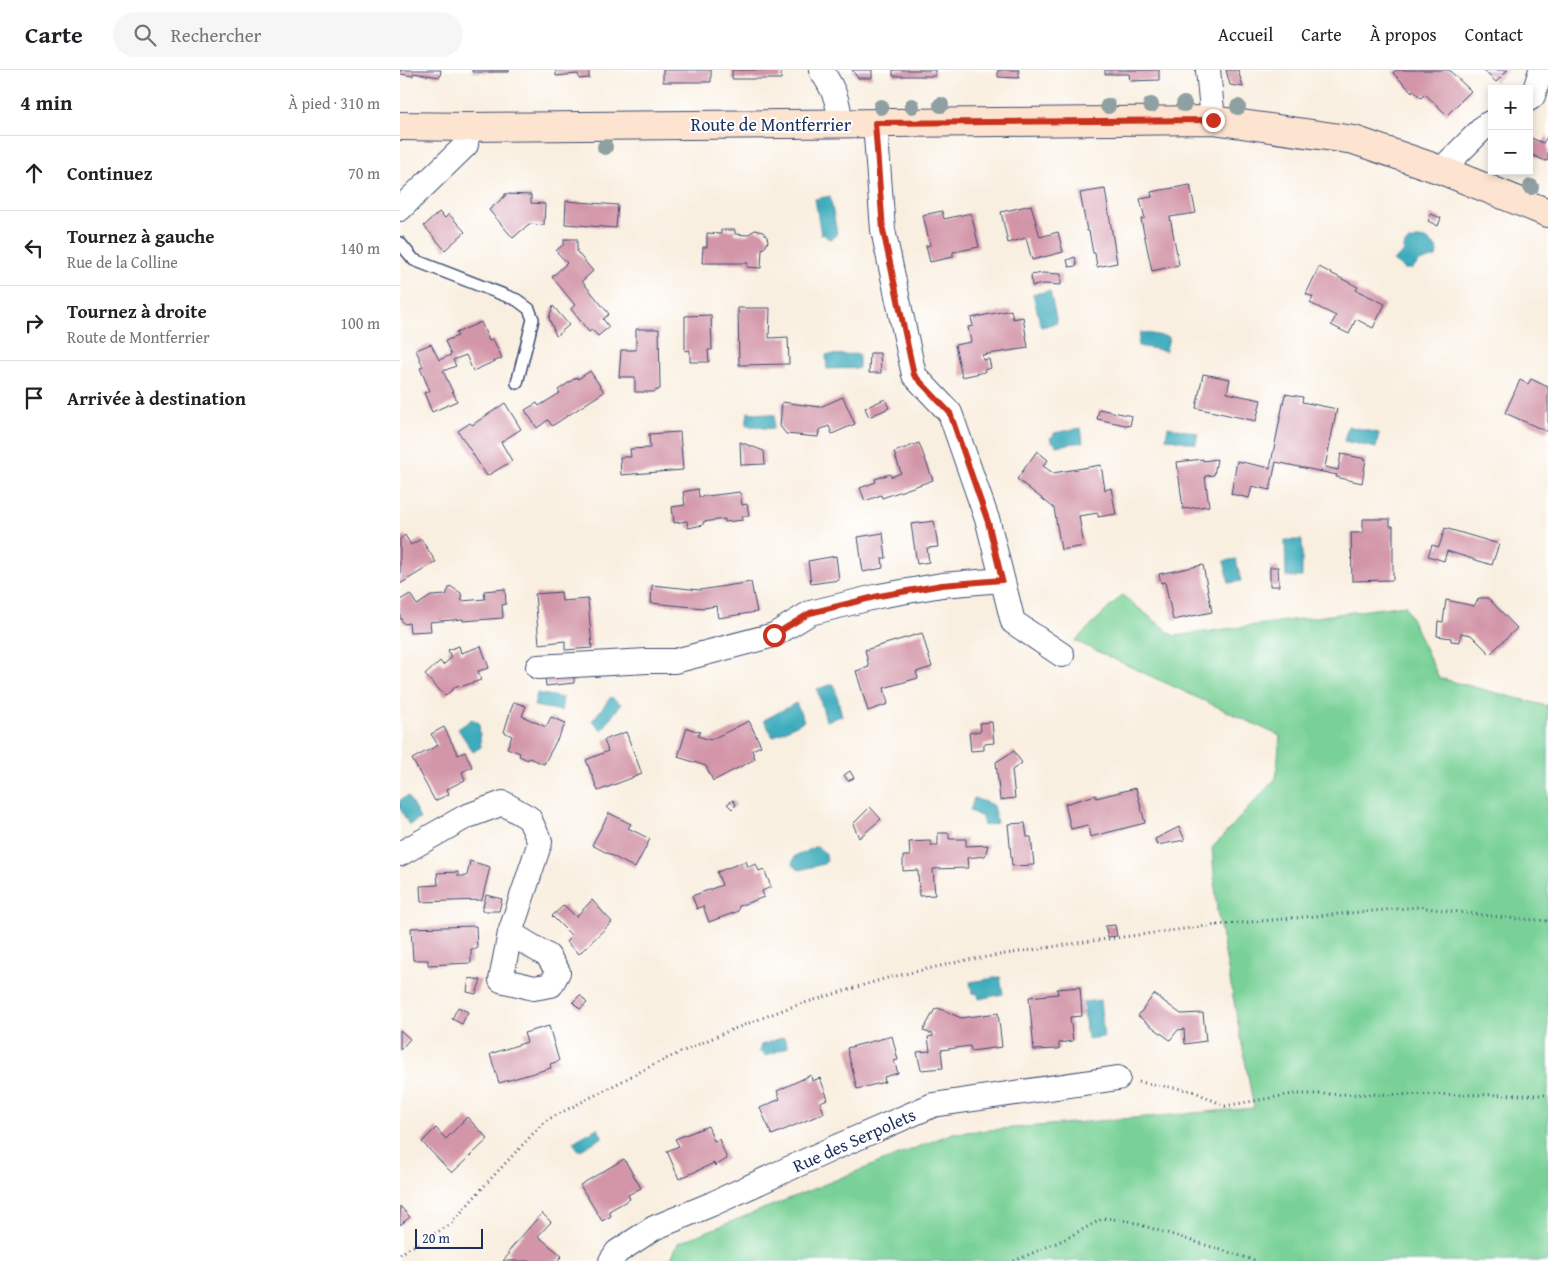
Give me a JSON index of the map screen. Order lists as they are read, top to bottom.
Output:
{
  "streets": {
    "street": ["Route de Montferrier", "Rue des Serpolets"]
  },
  "scale_bar": "20 m",
  "page": {
    "header": "Carte",
    "search": "Rechercher",
    "nav": [
      "Accueil",
      "Carte",
      "À propos",
      "Contact"
    ],
    "heading": ["4 min", "À pied · 310 m"],
    "map_buttons": ["+", "−"],
    "list": [
      ["Continuez", "70 m"],
      ["Tournez à gauche", "Rue de la Colline", "140 m"],
      ["Tournez à droite", "Route de Montferrier", "100 m"],
      "Arrivée à destination"
    ],
    "scale": "20 m"
  }
}
